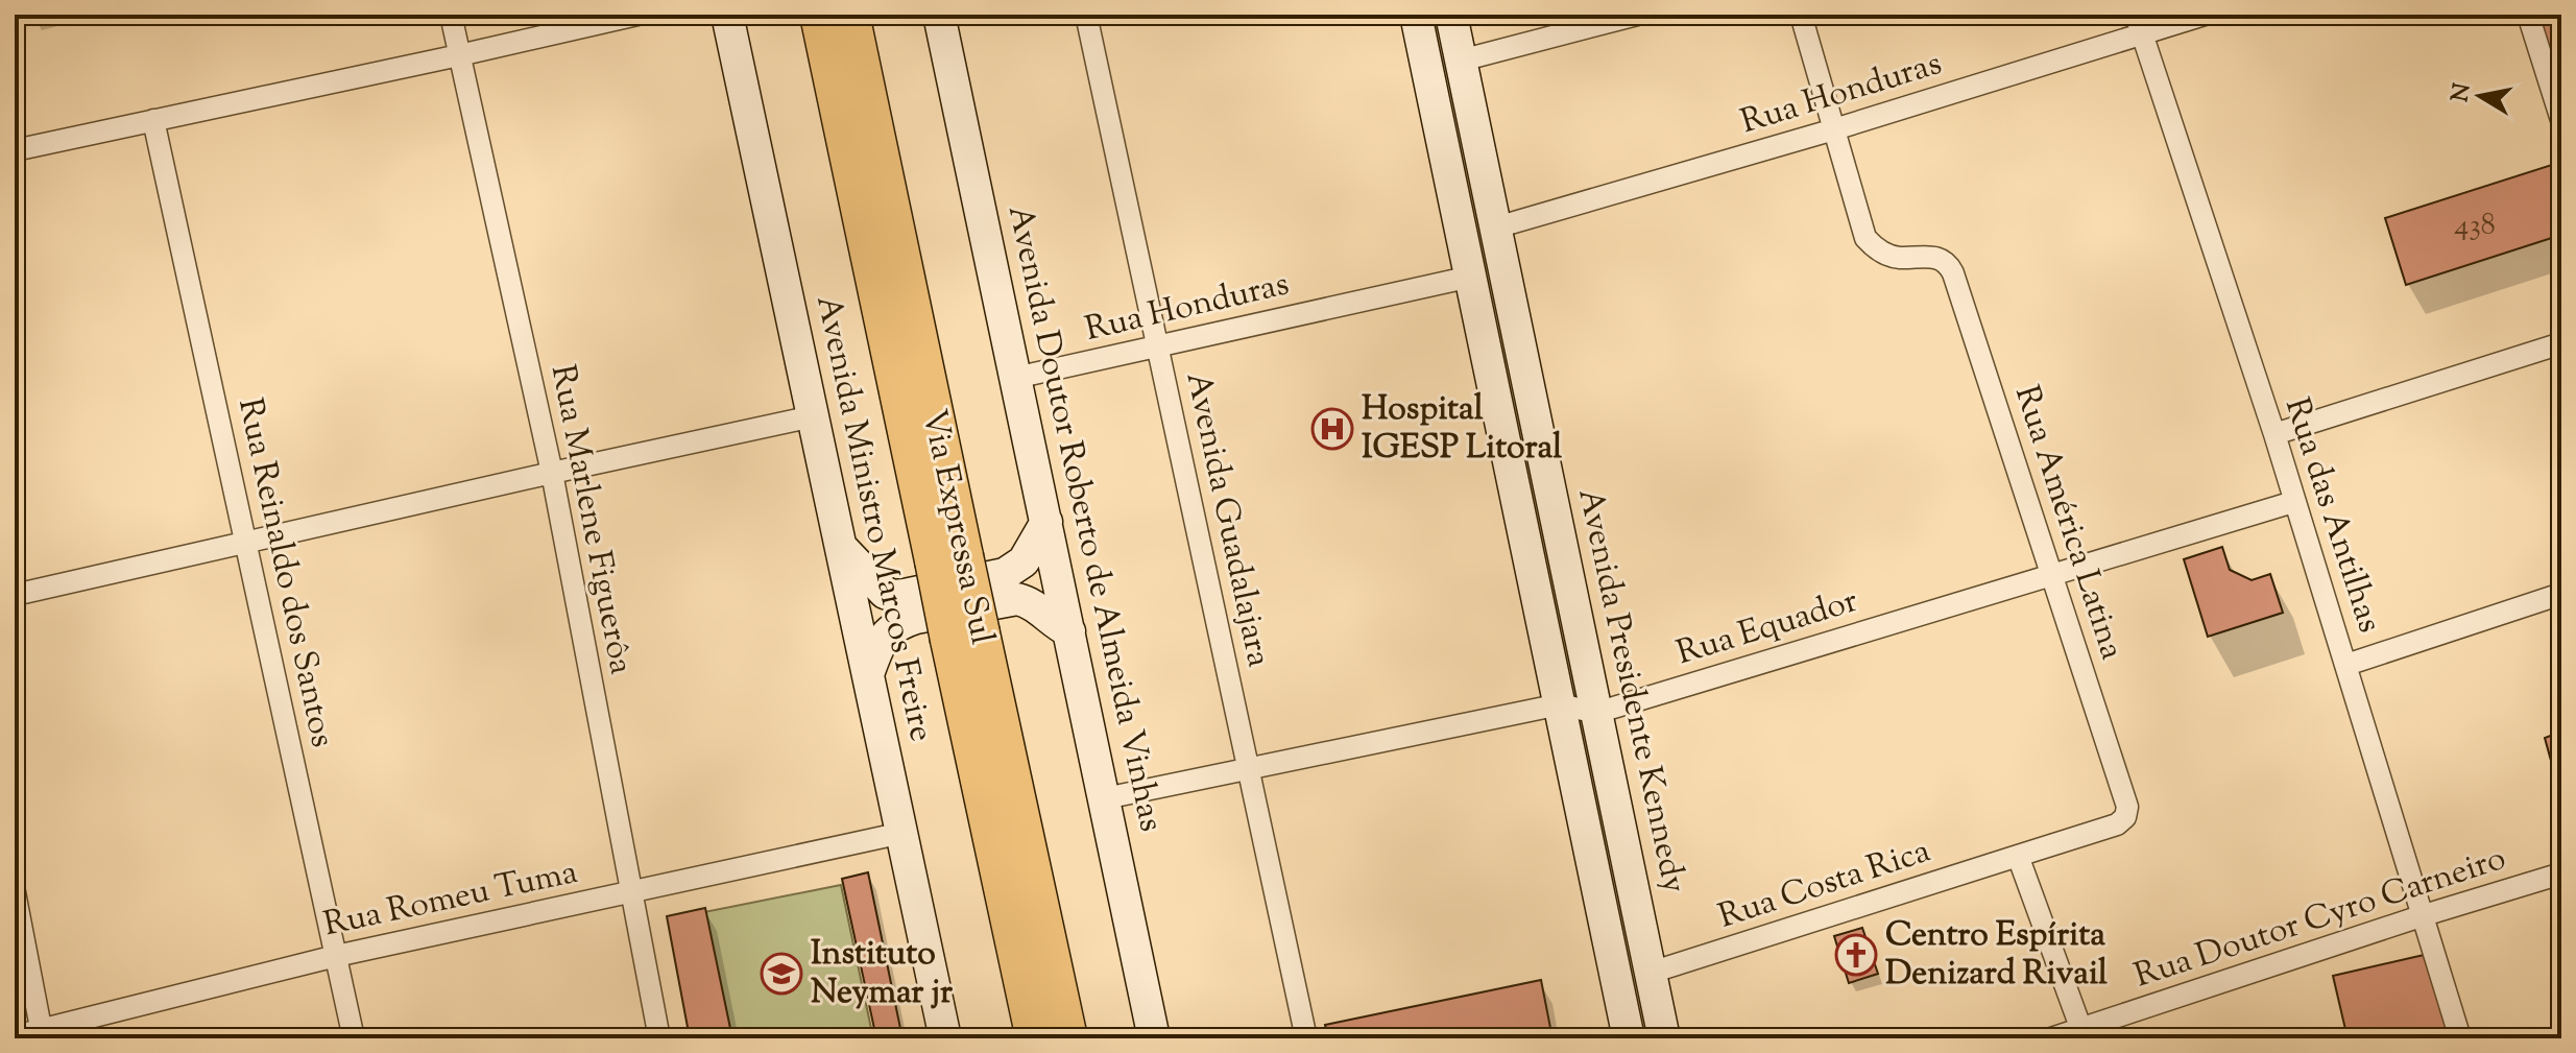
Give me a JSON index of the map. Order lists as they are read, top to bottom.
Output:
{
  "streets": {
    "highway": ["Via Expressa Sul"],
    "main road": ["Avenida Ministro Marcos Freire", "Avenida Doutor Roberto de Almeida Vinhas", "Avenida Presidente Kennedy"],
    "street": [
      "Rua Honduras",
      "Rua das Antilhas",
      "Rua Marlene Figuerôa",
      "Avenida Guadalajara",
      "Rua América Latina",
      "Rua Reinaldo dos Santos",
      "Rua Equador",
      "Rua Costa Rica",
      "Rua Romeu Tuma",
      "Rua Doutor Cyro Carneiro"
    ]
  },
  "crossings": [
    ["Rua Honduras", "Rua das Antilhas"],
    ["Rua Honduras", "Avenida Doutor Roberto de Almeida Vinhas"],
    ["Rua Honduras", "Avenida Guadalajara"],
    ["Rua Honduras", "Rua América Latina"],
    ["Rua Honduras", "Avenida Presidente Kennedy"],
    ["Rua das Antilhas", "Rua Equador"],
    ["Rua das Antilhas", "Rua Doutor Cyro Carneiro"],
    ["Avenida Ministro Marcos Freire", "Rua Romeu Tuma"],
    ["Avenida Doutor Roberto de Almeida Vinhas", "Rua Equador"],
    ["Rua Marlene Figuerôa", "Rua Romeu Tuma"],
    ["Avenida Guadalajara", "Rua Equador"],
    ["Rua América Latina", "Rua Equador"],
    ["Rua América Latina", "Rua Costa Rica"],
    ["Rua Reinaldo dos Santos", "Rua Romeu Tuma"],
    ["Rua Equador", "Avenida Presidente Kennedy"],
    ["Avenida Presidente Kennedy", "Rua Costa Rica"]
  ],
  "places": {
    "hospital": ["Hospital IGESP Litoral"],
    "church": ["Centro Espírita Denizard Rivail"],
    "school or university": ["Instituto Neymar jr"]
  },
  "house_numbers": ["438"],
  "north": "left"
}
